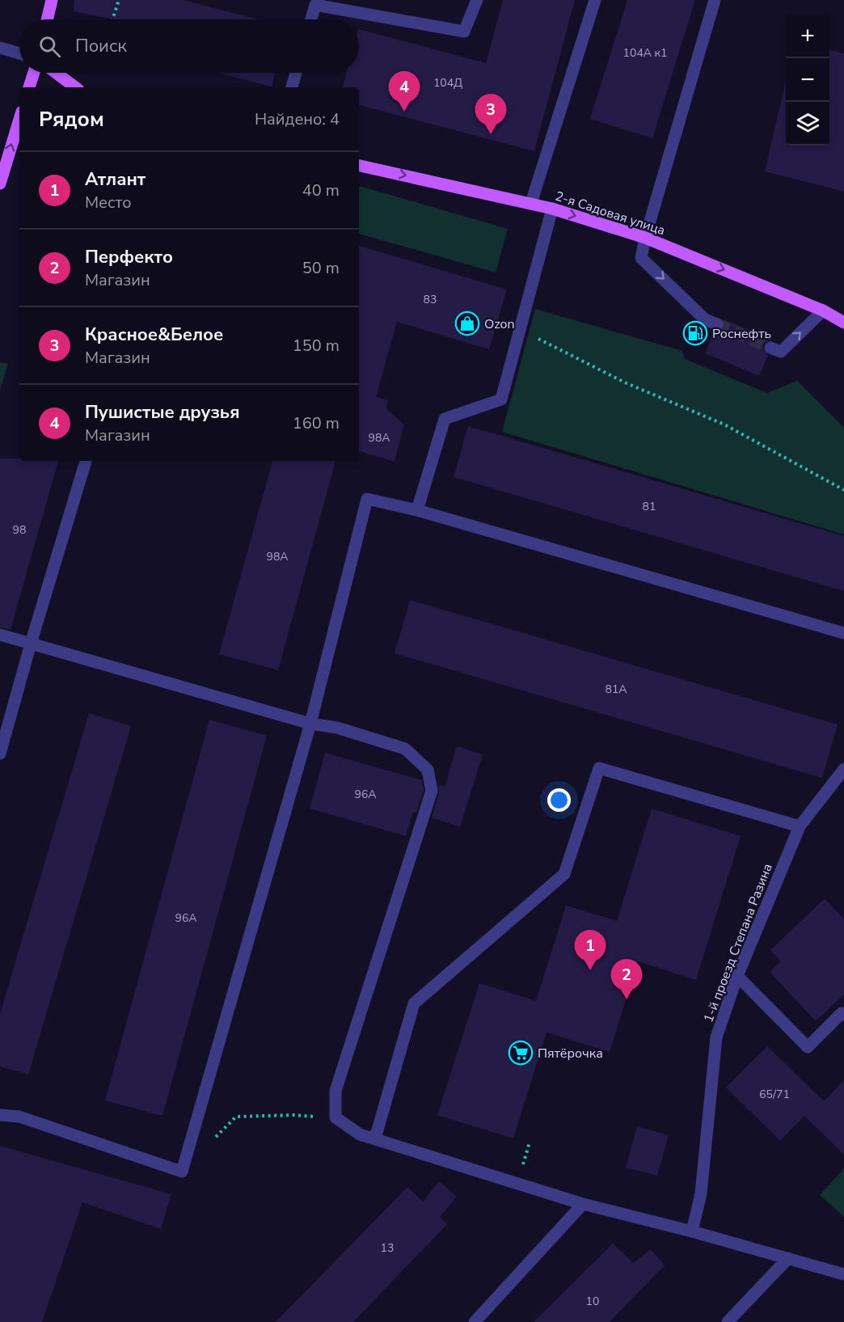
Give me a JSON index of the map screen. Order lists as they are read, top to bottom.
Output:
{
  "streets": {
    "main road": ["2-я Садовая улица"],
    "street": ["1-й проезд Степана Разина"]
  },
  "one_way": ["2-я Садовая улица"],
  "places": {
    "shop": ["Ozon"],
    "fuel station": ["Роснефть"],
    "supermarket": ["Пятёрочка"]
  },
  "house_numbers": [
    "104А к1",
    "104Д",
    "83",
    "98А",
    "81",
    "98",
    "98А",
    "81А",
    "96А",
    "96А",
    "65/71",
    "13",
    "10"
  ],
  "page": {
    "map_buttons": ["+", "−"],
    "search": "Поиск",
    "pins": [
      "4",
      "3",
      "1",
      "2"
    ],
    "heading": ["Рядом", "Найдено: 4"],
    "list": [
      {
        "mark": "1",
        "name": "Атлант",
        "note": "Место",
        "value": "40 m"
      },
      {
        "mark": "2",
        "name": "Перфекто",
        "note": "Магазин",
        "value": "50 m"
      },
      {
        "mark": "3",
        "name": "Красное&Белое",
        "note": "Магазин",
        "value": "150 m"
      },
      {
        "mark": "4",
        "name": "Пушистые друзья",
        "note": "Магазин",
        "value": "160 m"
      }
    ]
  }
}
